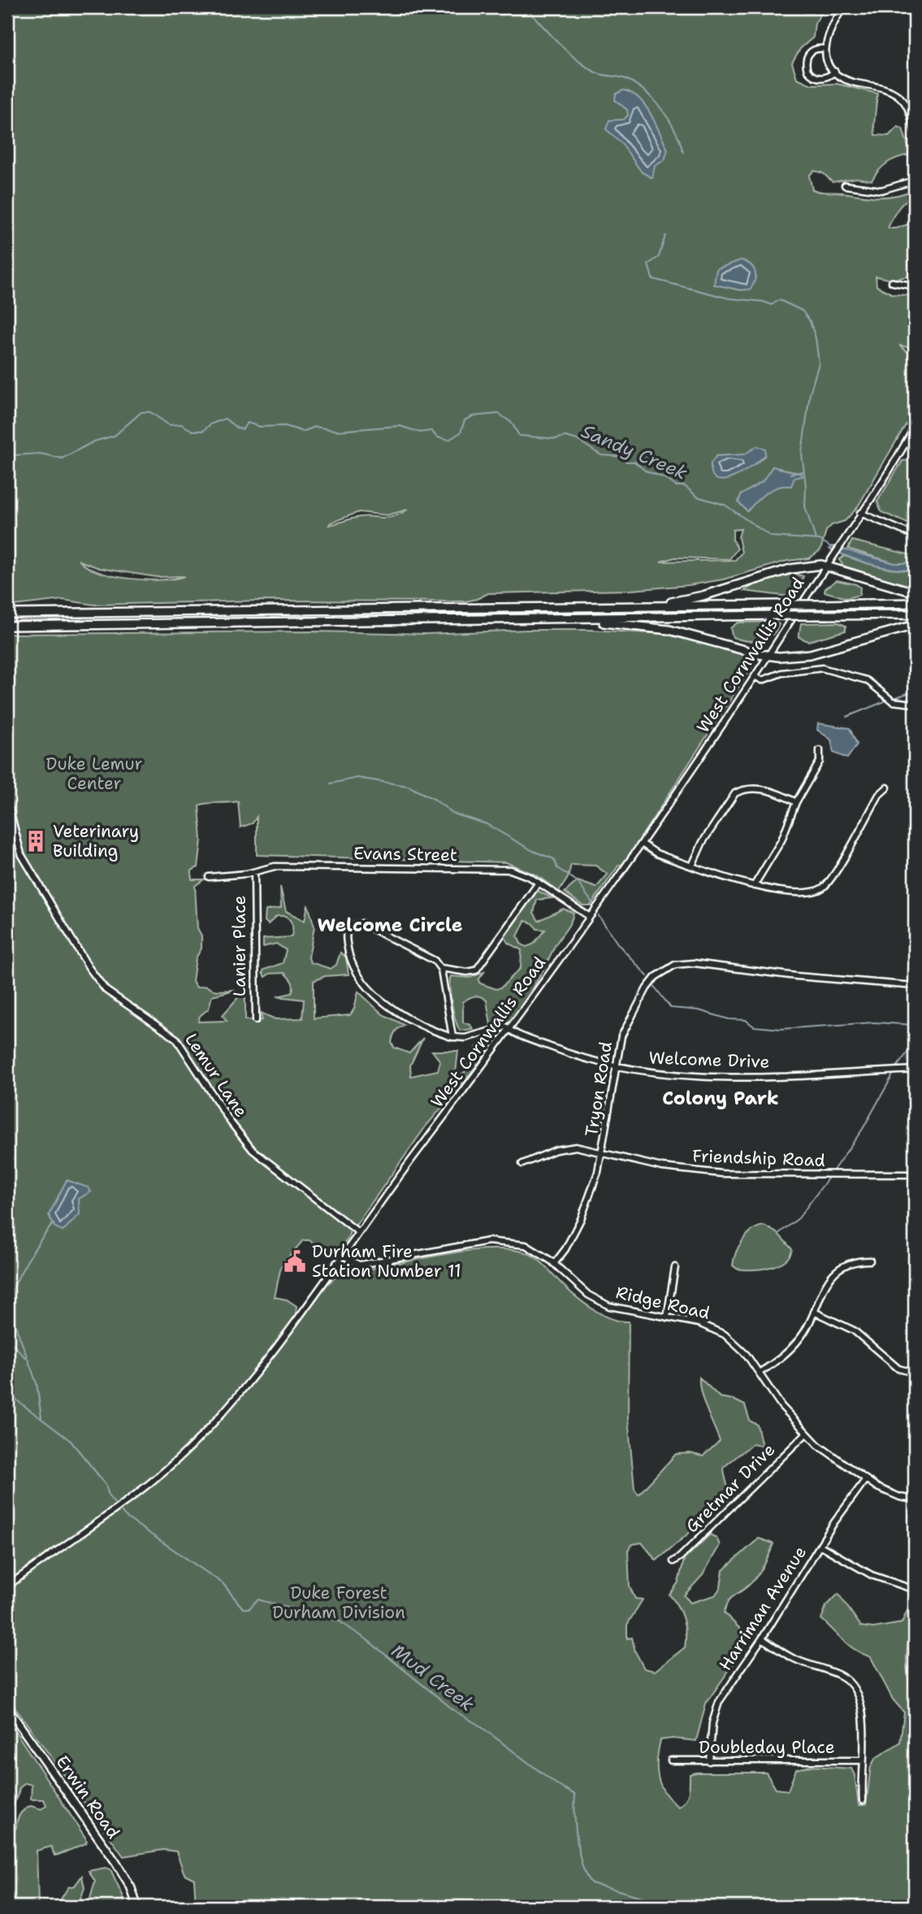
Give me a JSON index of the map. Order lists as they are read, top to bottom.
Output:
{
  "streets": {
    "main road": ["Erwin Road"],
    "street": [
      "West Cornwallis Road",
      "Evans Street",
      "Lanier Place",
      "Welcome Drive",
      "Lemur Lane",
      "Tryon Road",
      "Friendship Road",
      "Ridge Road",
      "Gretmar Drive",
      "Harriman Avenue",
      "Doubleday Place"
    ]
  },
  "crossings": [
    ["West Cornwallis Road", "Evans Street"],
    ["West Cornwallis Road", "Welcome Drive"],
    ["West Cornwallis Road", "Lemur Lane"],
    ["West Cornwallis Road", "Ridge Road"],
    ["Evans Street", "Lanier Place"],
    ["Welcome Drive", "Tryon Road"],
    ["Tryon Road", "Friendship Road"],
    ["Tryon Road", "Ridge Road"],
    ["Ridge Road", "Gretmar Drive"],
    ["Ridge Road", "Harriman Avenue"],
    ["Harriman Avenue", "Doubleday Place"]
  ],
  "districts": ["Welcome Circle", "Colony Park"],
  "water": ["Sandy Creek", "Mud Creek"],
  "parks": ["Duke Lemur Center", "Duke Forest Durham Division"],
  "places": {
    "building": ["Veterinary Building"],
    "public building": ["Durham Fire Station Number 11"]
  }
}
